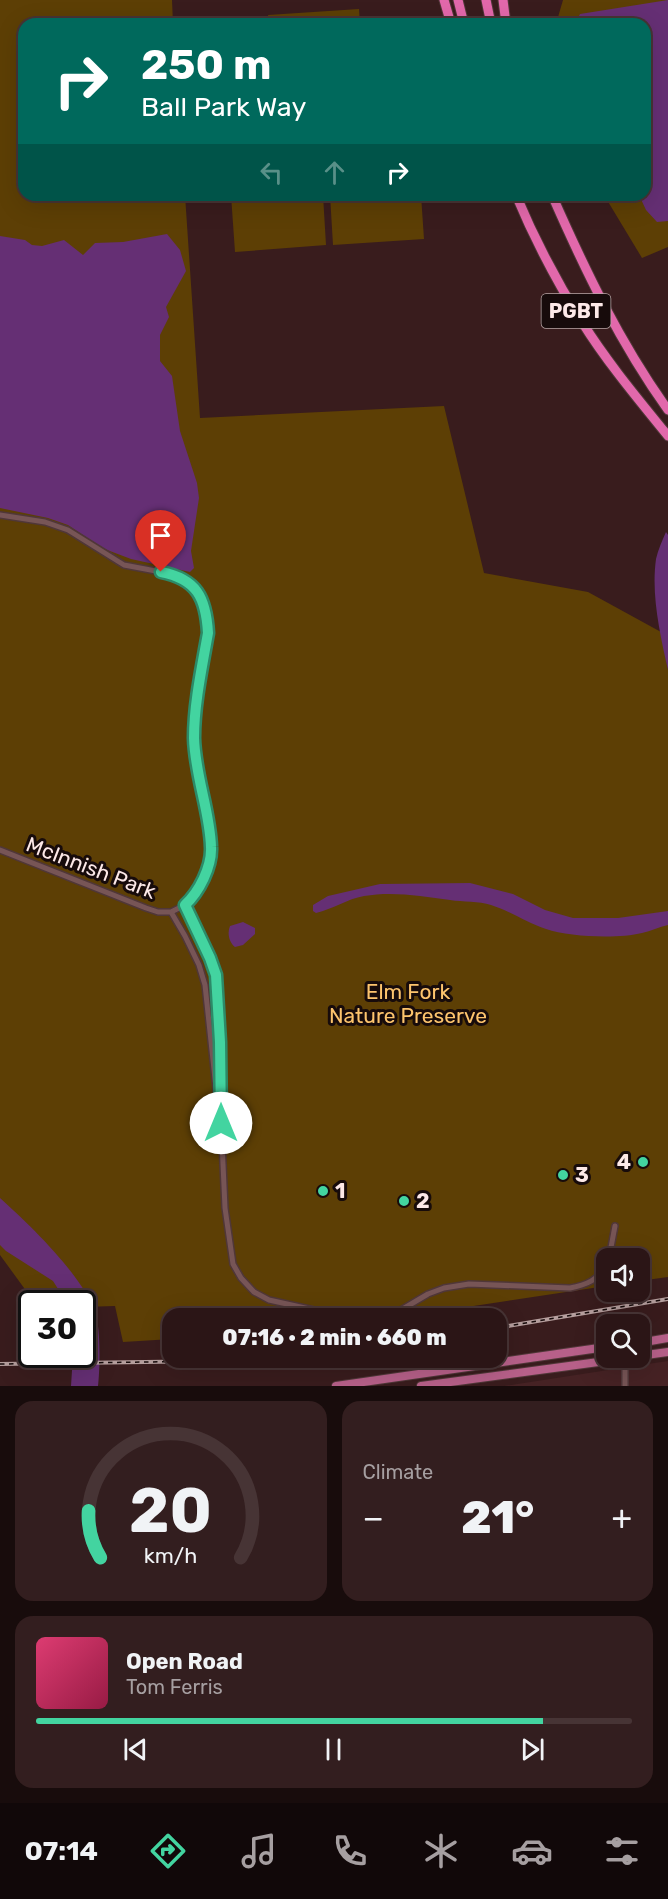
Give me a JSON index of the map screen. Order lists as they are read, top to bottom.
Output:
{
  "streets": {
    "highway": ["PGBT"],
    "street": ["McInnish Park"]
  },
  "parks": ["Elm Fork Nature Preserve"],
  "places": [
    "4",
    "3",
    "1",
    "2"
  ],
  "page": {
    "turn": ["250 m", "Ball Park Way"],
    "limit": "30",
    "trip": "07:16 · 2 min · 660 m",
    "tile": "Climate",
    "heat": ["−", "21°", "+"],
    "song": ["Open Road", "Tom Ferris"],
    "tabs": "07:14",
    "gauge": ["20", "km/h"]
  }
}
